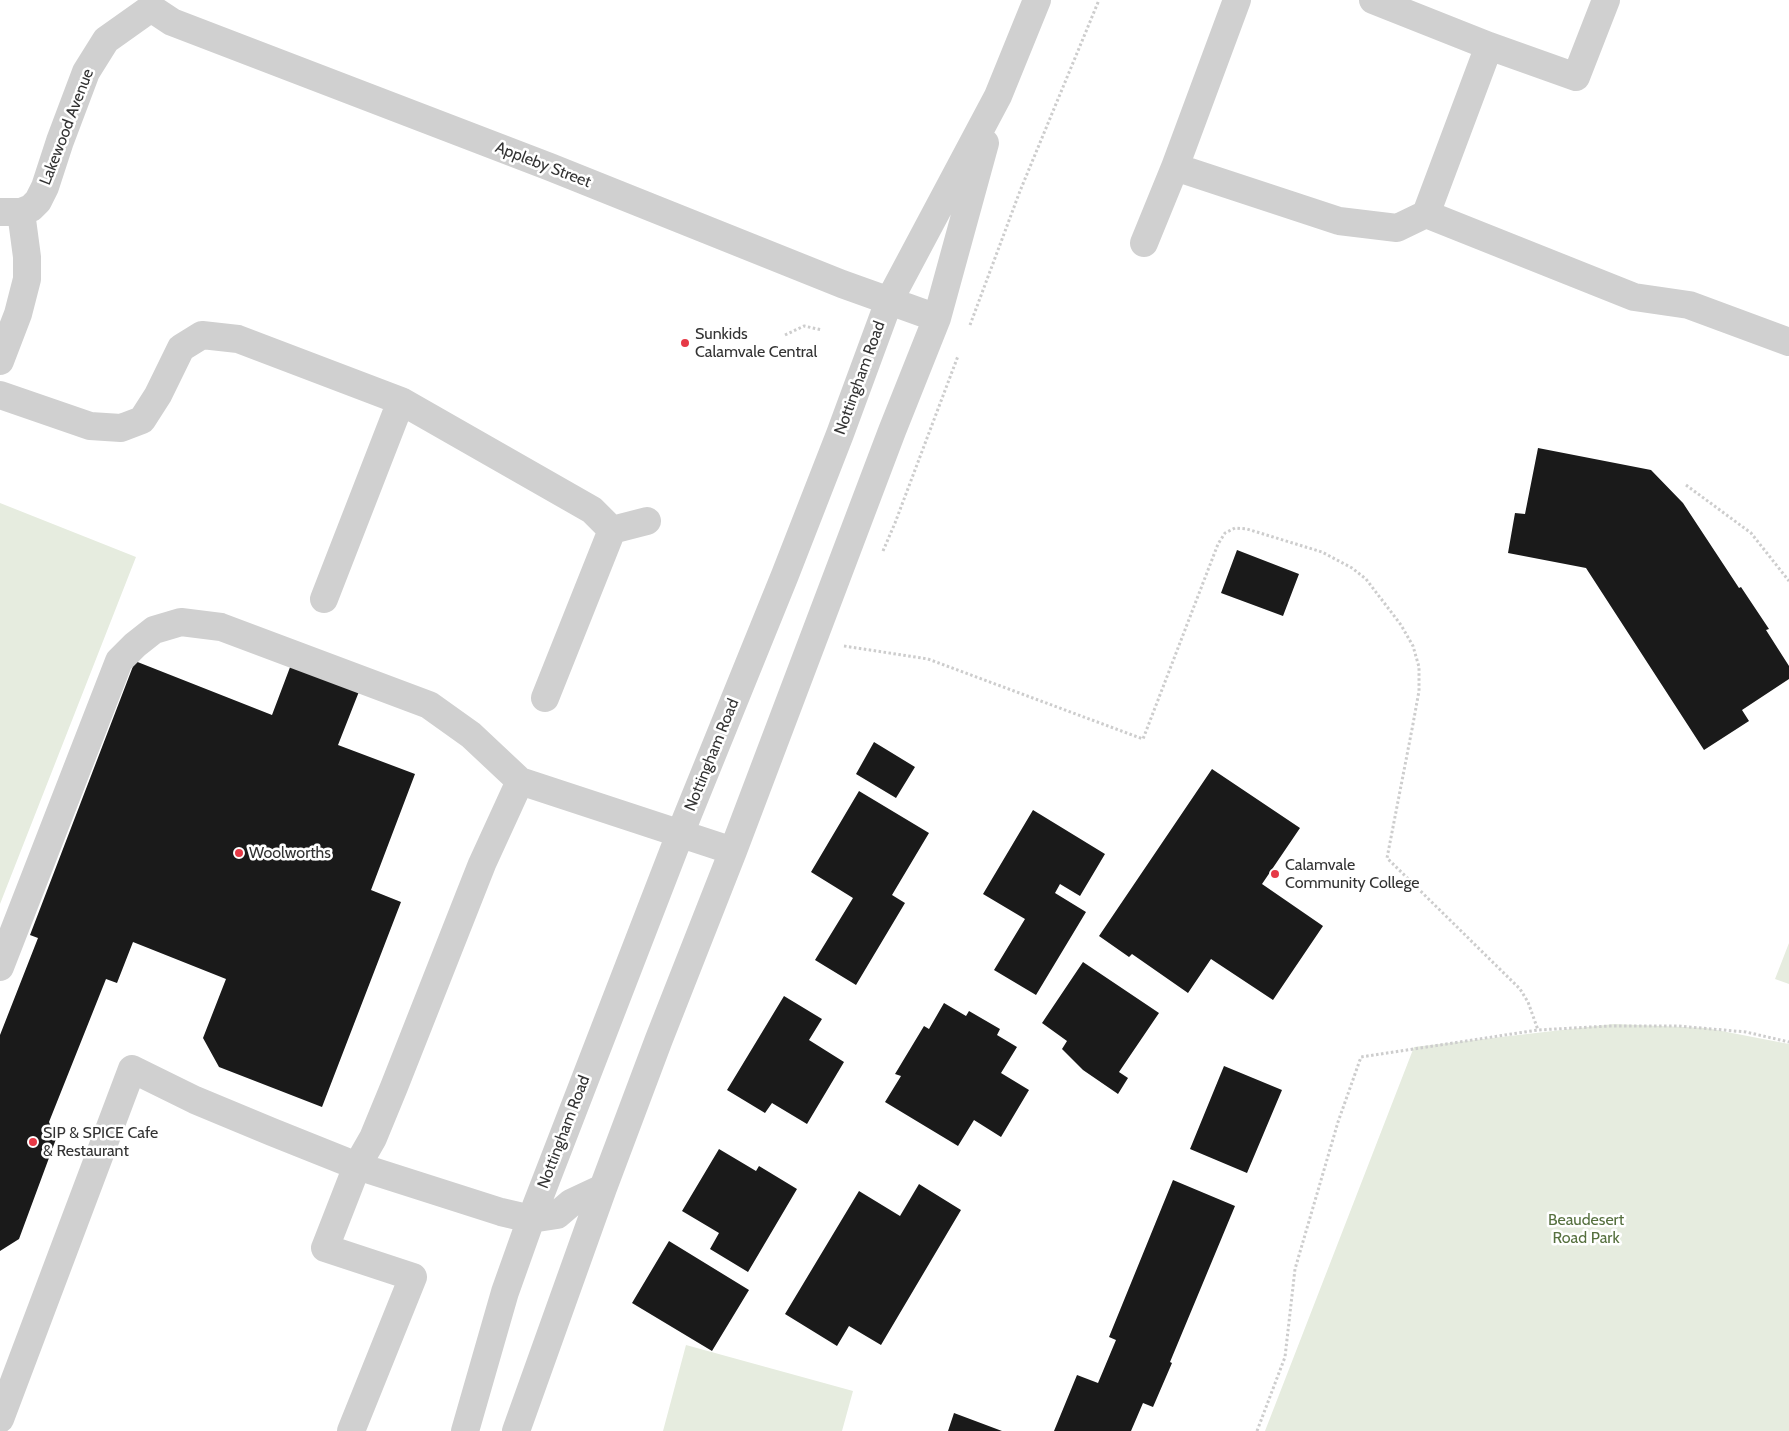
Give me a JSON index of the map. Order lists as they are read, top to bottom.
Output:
{
  "streets": {
    "street": ["Lakewood Avenue", "Appleby Street", "Nottingham Road"]
  },
  "crossings": [
    ["Lakewood Avenue", "Appleby Street"],
    ["Appleby Street", "Nottingham Road"]
  ],
  "parks": ["Beaudesert Road Park"],
  "places": [
    "Sunkids Calamvale Central",
    "Woolworths",
    "Calamvale Community College",
    "SIP & SPICE Cafe & Restaurant"
  ]
}
